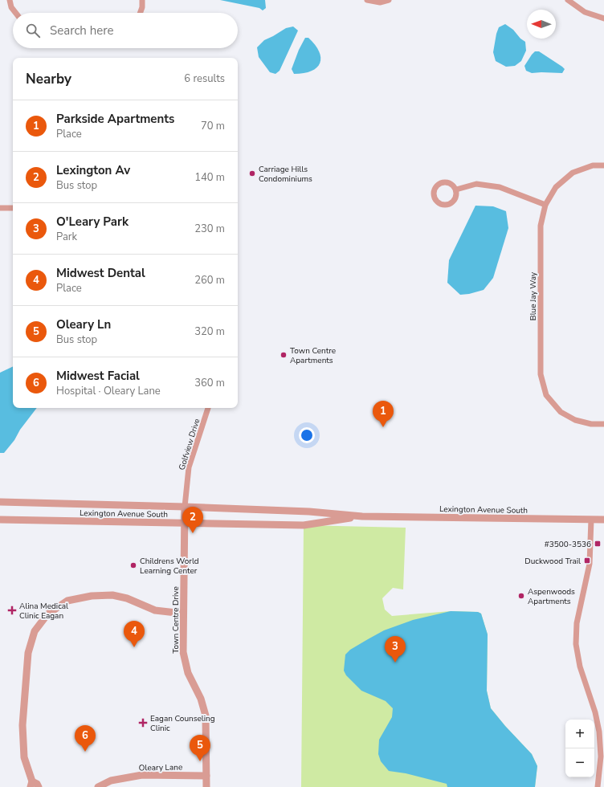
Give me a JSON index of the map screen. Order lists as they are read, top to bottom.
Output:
{
  "streets": {
    "street": [
      "Blue Jay Way",
      "Golfview Drive",
      "Lexington Avenue South",
      "Town Centre Drive",
      "Oleary Lane"
    ]
  },
  "crossings": [
    ["Golfview Drive", "Lexington Avenue South"],
    ["Golfview Drive", "Town Centre Drive"],
    ["Lexington Avenue South", "Town Centre Drive"],
    ["Town Centre Drive", "Oleary Lane"]
  ],
  "places": {
    "other": [
      "Carriage Hills Condominiums",
      "Town Centre Apartments",
      "Childrens World Learning Center",
      "Aspenwoods Apartments"
    ],
    "transit": ["#3500-3536", "Duckwood Trail"],
    "health": ["Alina Medical Clinic Eagan", "Eagan Counseling Clinic"]
  },
  "north": "left",
  "page": {
    "search": "Search here",
    "heading": ["Nearby", "6 results"],
    "list": [
      {
        "mark": "1",
        "name": "Parkside Apartments",
        "note": "Place",
        "value": "70 m"
      },
      {
        "mark": "2",
        "name": "Lexington Av",
        "note": "Bus stop",
        "value": "140 m"
      },
      {
        "mark": "3",
        "name": "O'Leary Park",
        "note": "Park",
        "value": "230 m"
      },
      {
        "mark": "4",
        "name": "Midwest Dental",
        "note": "Place",
        "value": "260 m"
      },
      {
        "mark": "5",
        "name": "Oleary Ln",
        "note": "Bus stop",
        "value": "320 m"
      },
      {
        "mark": "6",
        "name": "Midwest Facial",
        "note": "Hospital · Oleary Lane",
        "value": "360 m"
      }
    ],
    "pins": [
      "1",
      "2",
      "4",
      "3",
      "6",
      "5"
    ],
    "map_buttons": ["+", "−"]
  }
}
